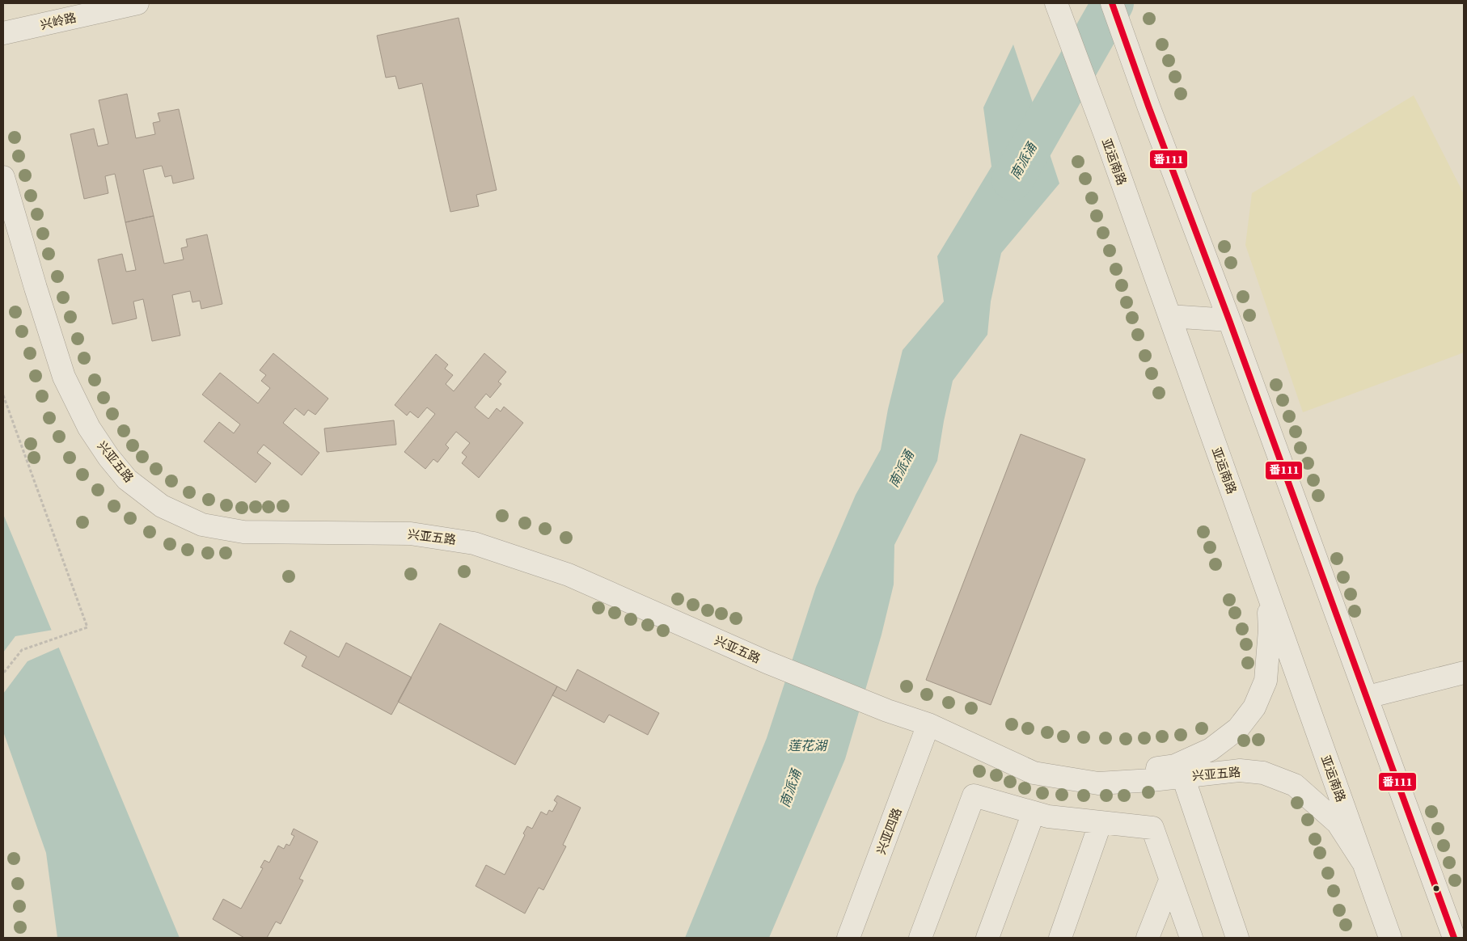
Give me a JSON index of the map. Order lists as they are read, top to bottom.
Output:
{
  "streets": {
    "street": [
      "兴岭路",
      "亚运南路",
      "兴亚五路",
      "兴亚四路"
    ]
  },
  "crossings": [
    ["亚运南路", "兴亚五路"],
    ["兴亚五路", "兴亚四路"]
  ],
  "water": ["南派涌", "莲花湖"],
  "lines": ["transit line 番111"]
}
